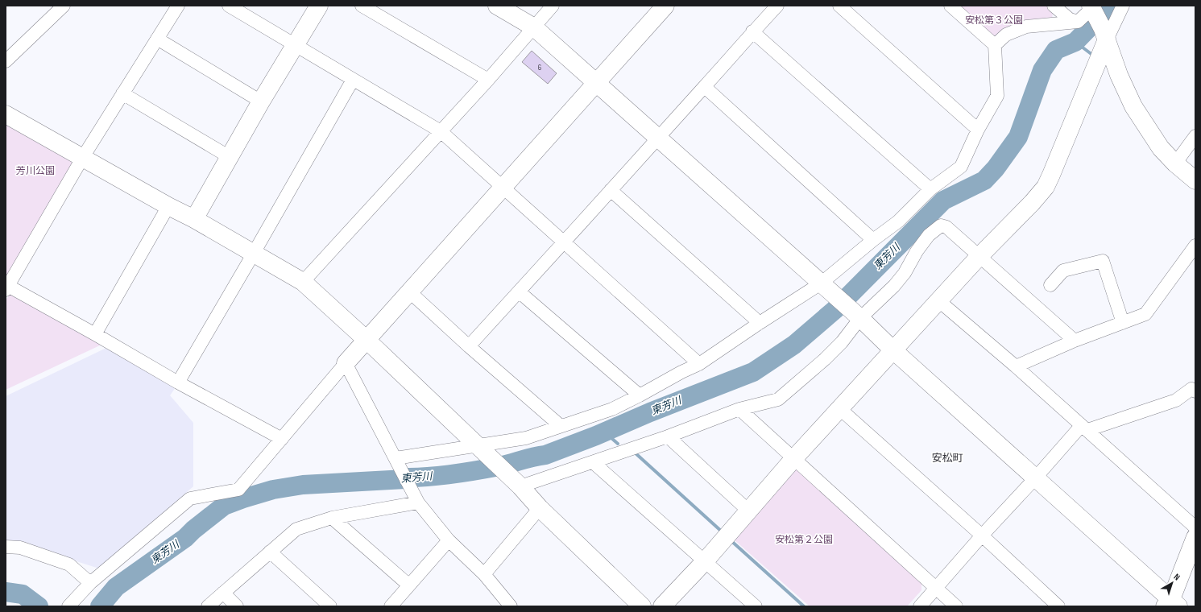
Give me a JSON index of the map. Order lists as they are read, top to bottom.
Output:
{
  "districts": ["安松町"],
  "water": ["東芳川"],
  "parks": ["安松第３公園", "芳川公園", "安松第２公園"],
  "house_numbers": ["6"],
  "north": "top right"
}
